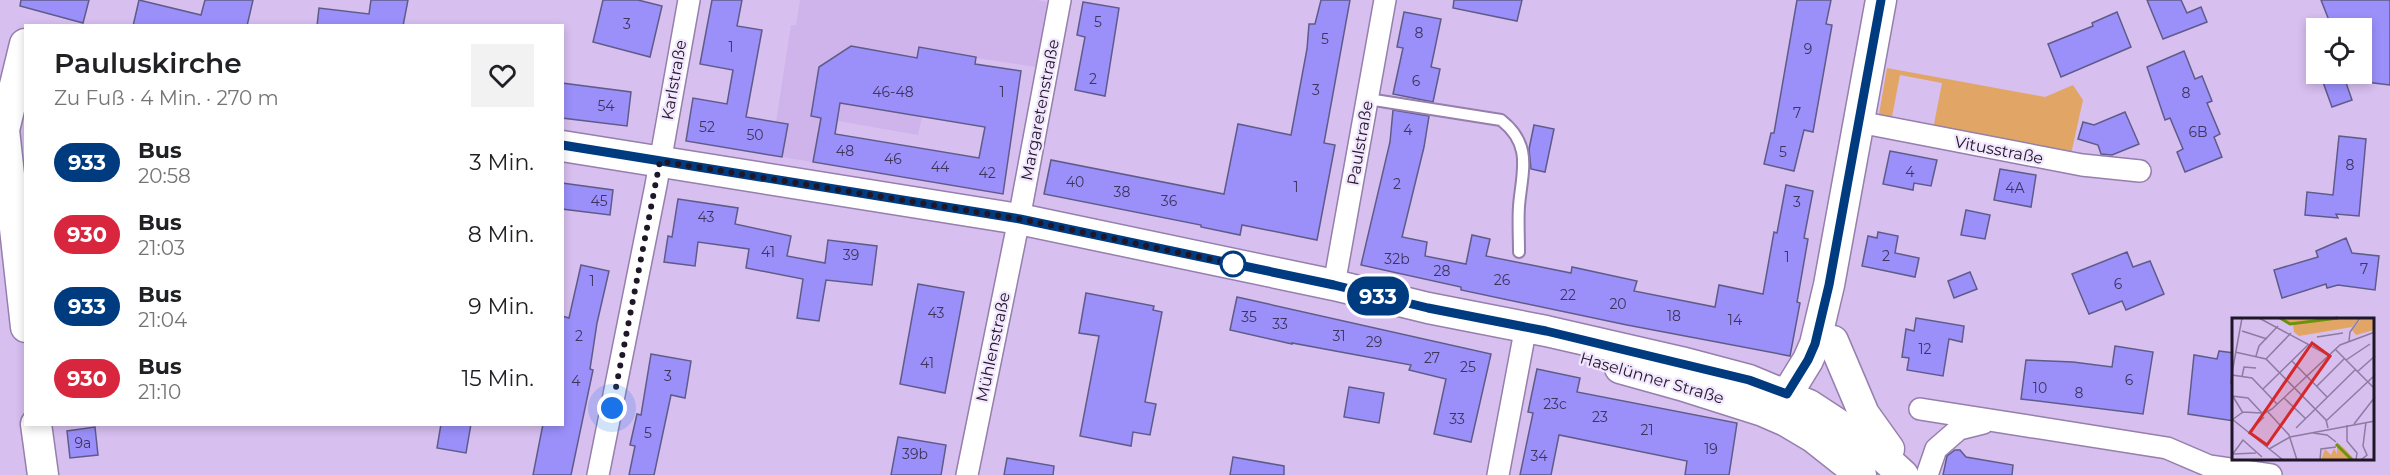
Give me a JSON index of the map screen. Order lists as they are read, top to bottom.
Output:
{
  "streets": {
    "street": [
      "Karlstraße",
      "Margaretenstraße",
      "Paulstraße",
      "Vitusstraße",
      "Mühlenstraße",
      "Haselünner Straße"
    ]
  },
  "crossings": [
    ["Karlstraße", "Haselünner Straße"],
    ["Margaretenstraße", "Mühlenstraße"],
    ["Margaretenstraße", "Haselünner Straße"],
    ["Paulstraße", "Haselünner Straße"],
    ["Mühlenstraße", "Haselünner Straße"]
  ],
  "lines": ["bus line 933"],
  "house_numbers": [
    "5",
    "3",
    "8",
    "5",
    "1",
    "9",
    "2",
    "6",
    "3",
    "46-48",
    "1",
    "8",
    "54",
    "7",
    "52",
    "4",
    "6B",
    "50",
    "48",
    "5",
    "46",
    "8",
    "44",
    "4",
    "42",
    "40",
    "2",
    "1",
    "4A",
    "38",
    "45",
    "36",
    "3",
    "43",
    "41",
    "39",
    "2",
    "1",
    "32b",
    "7",
    "28",
    "26",
    "1",
    "6",
    "22",
    "20",
    "43",
    "18",
    "35",
    "14",
    "33",
    "2",
    "31",
    "29",
    "12",
    "27",
    "41",
    "25",
    "3",
    "6",
    "4",
    "10",
    "8",
    "23c",
    "23",
    "33",
    "21",
    "5",
    "9a",
    "19",
    "39b",
    "34"
  ],
  "page": {
    "on_map": "933",
    "heading": ["Pauluskirche", "Zu Fuß · 4 Min. · 270 m"],
    "list": [
      {
        "mark": "933",
        "name": "Bus",
        "note": "20:58",
        "value": "3 Min."
      },
      {
        "mark": "930",
        "name": "Bus",
        "note": "21:03",
        "value": "8 Min."
      },
      {
        "mark": "933",
        "name": "Bus",
        "note": "21:04",
        "value": "9 Min."
      },
      {
        "mark": "930",
        "name": "Bus",
        "note": "21:10",
        "value": "15 Min."
      }
    ]
  }
}
